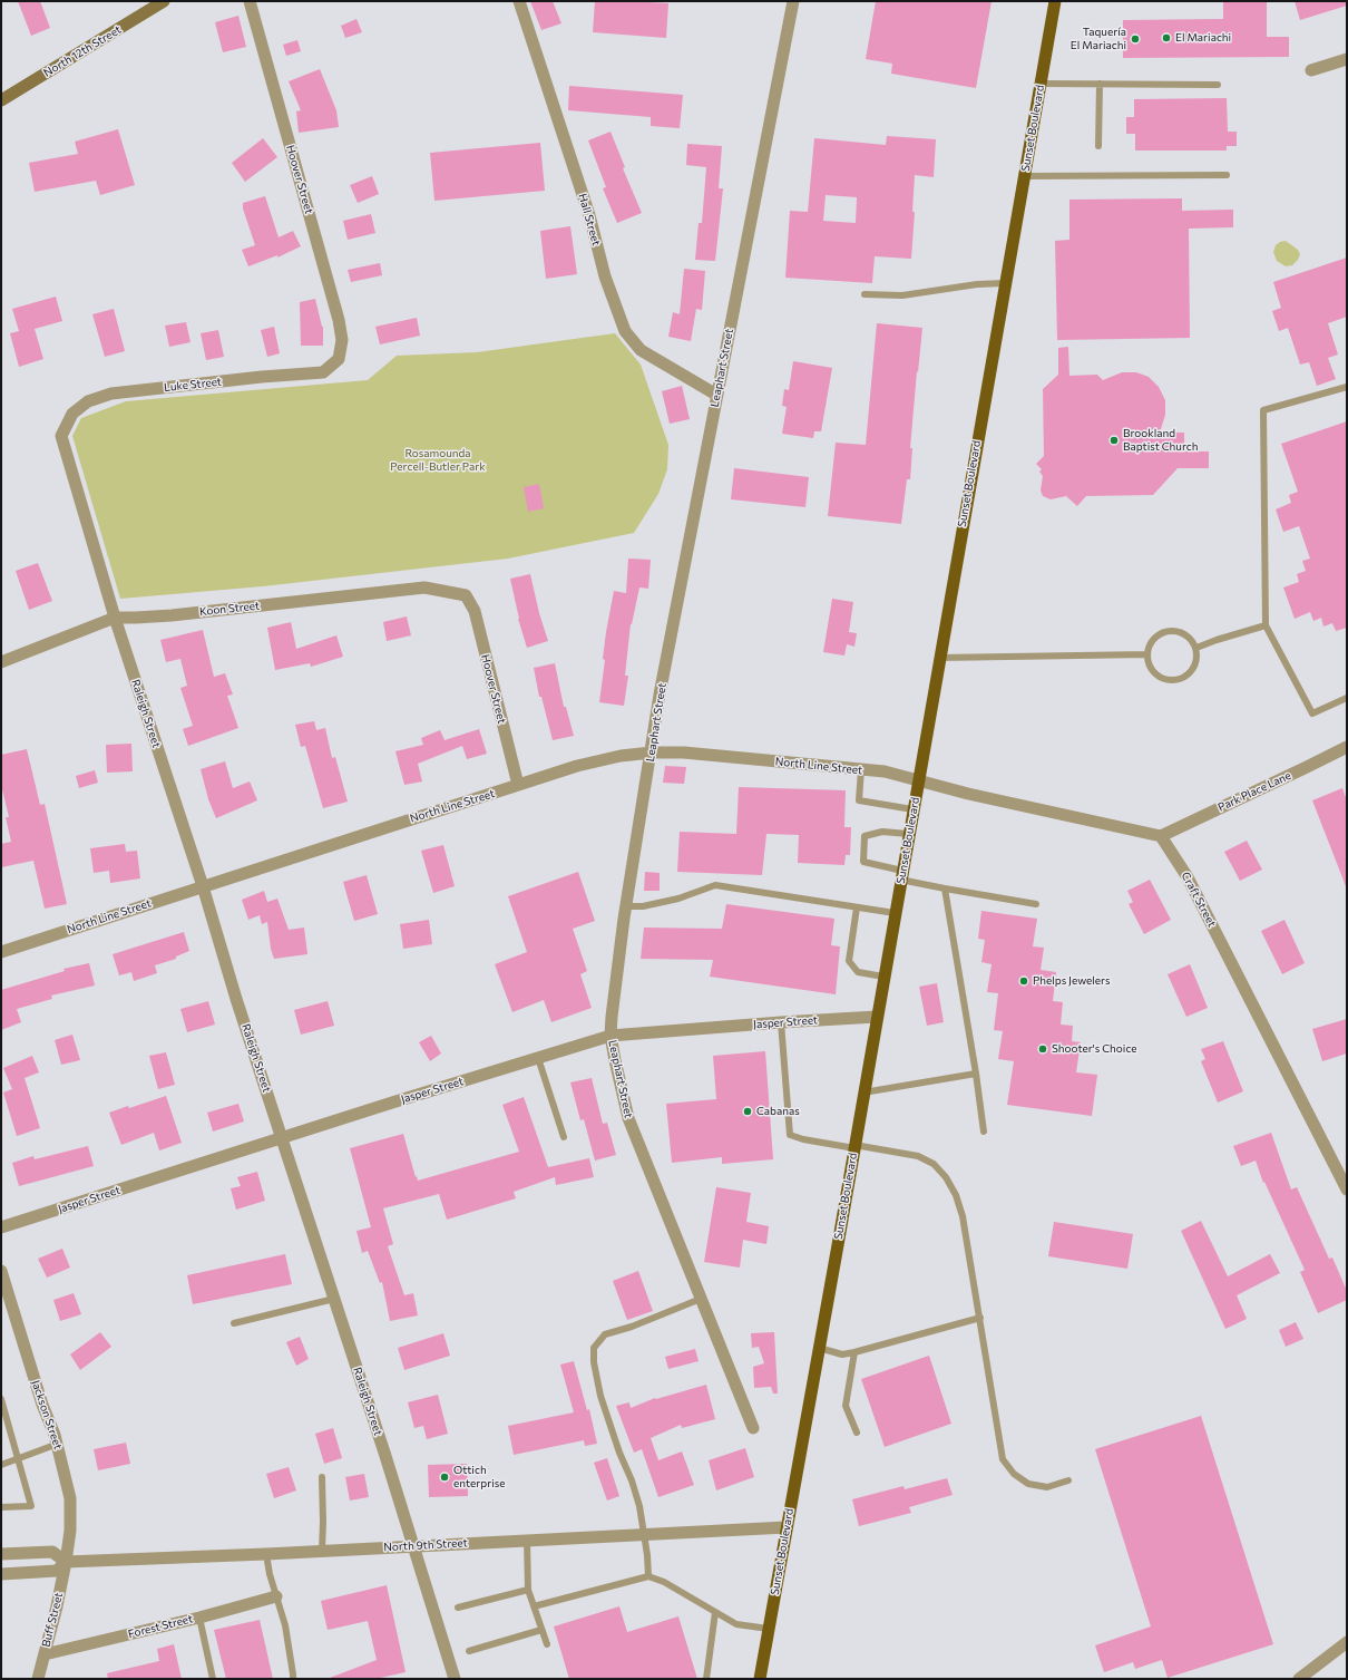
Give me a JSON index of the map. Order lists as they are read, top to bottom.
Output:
{
  "streets": {
    "main road": ["North 12th Street", "Sunset Boulevard"],
    "street": [
      "Hoover Street",
      "Hall Street",
      "Leaphart Street",
      "Luke Street",
      "Koon Street",
      "Raleigh Street",
      "North Line Street",
      "Park Place Lane",
      "Craft Street",
      "Jasper Street",
      "Jackson Street",
      "North 9th Street",
      "Buff Street",
      "Forest Street"
    ]
  },
  "crossings": [
    ["Sunset Boulevard", "North Line Street"],
    ["Sunset Boulevard", "Jasper Street"],
    ["Sunset Boulevard", "North 9th Street"],
    ["Hoover Street", "Luke Street"],
    ["Hoover Street", "Koon Street"],
    ["Hoover Street", "North Line Street"],
    ["Hall Street", "Leaphart Street"],
    ["Leaphart Street", "North Line Street"],
    ["Leaphart Street", "Jasper Street"],
    ["Luke Street", "Raleigh Street"],
    ["Koon Street", "Raleigh Street"],
    ["Raleigh Street", "North Line Street"],
    ["Raleigh Street", "Jasper Street"],
    ["Raleigh Street", "North 9th Street"],
    ["Park Place Lane", "Craft Street"],
    ["Jackson Street", "North 9th Street"],
    ["Jackson Street", "Buff Street"],
    ["North 9th Street", "Buff Street"],
    ["Buff Street", "Forest Street"]
  ],
  "parks": ["Rosamounda Percell-Butler Park"],
  "places": [
    "El Mariachi",
    "Taquería El Mariachi",
    "Brookland Baptist Church",
    "Phelps Jewelers",
    "Shooter's Choice",
    "Cabanas",
    "Ottich enterprise"
  ]
}
